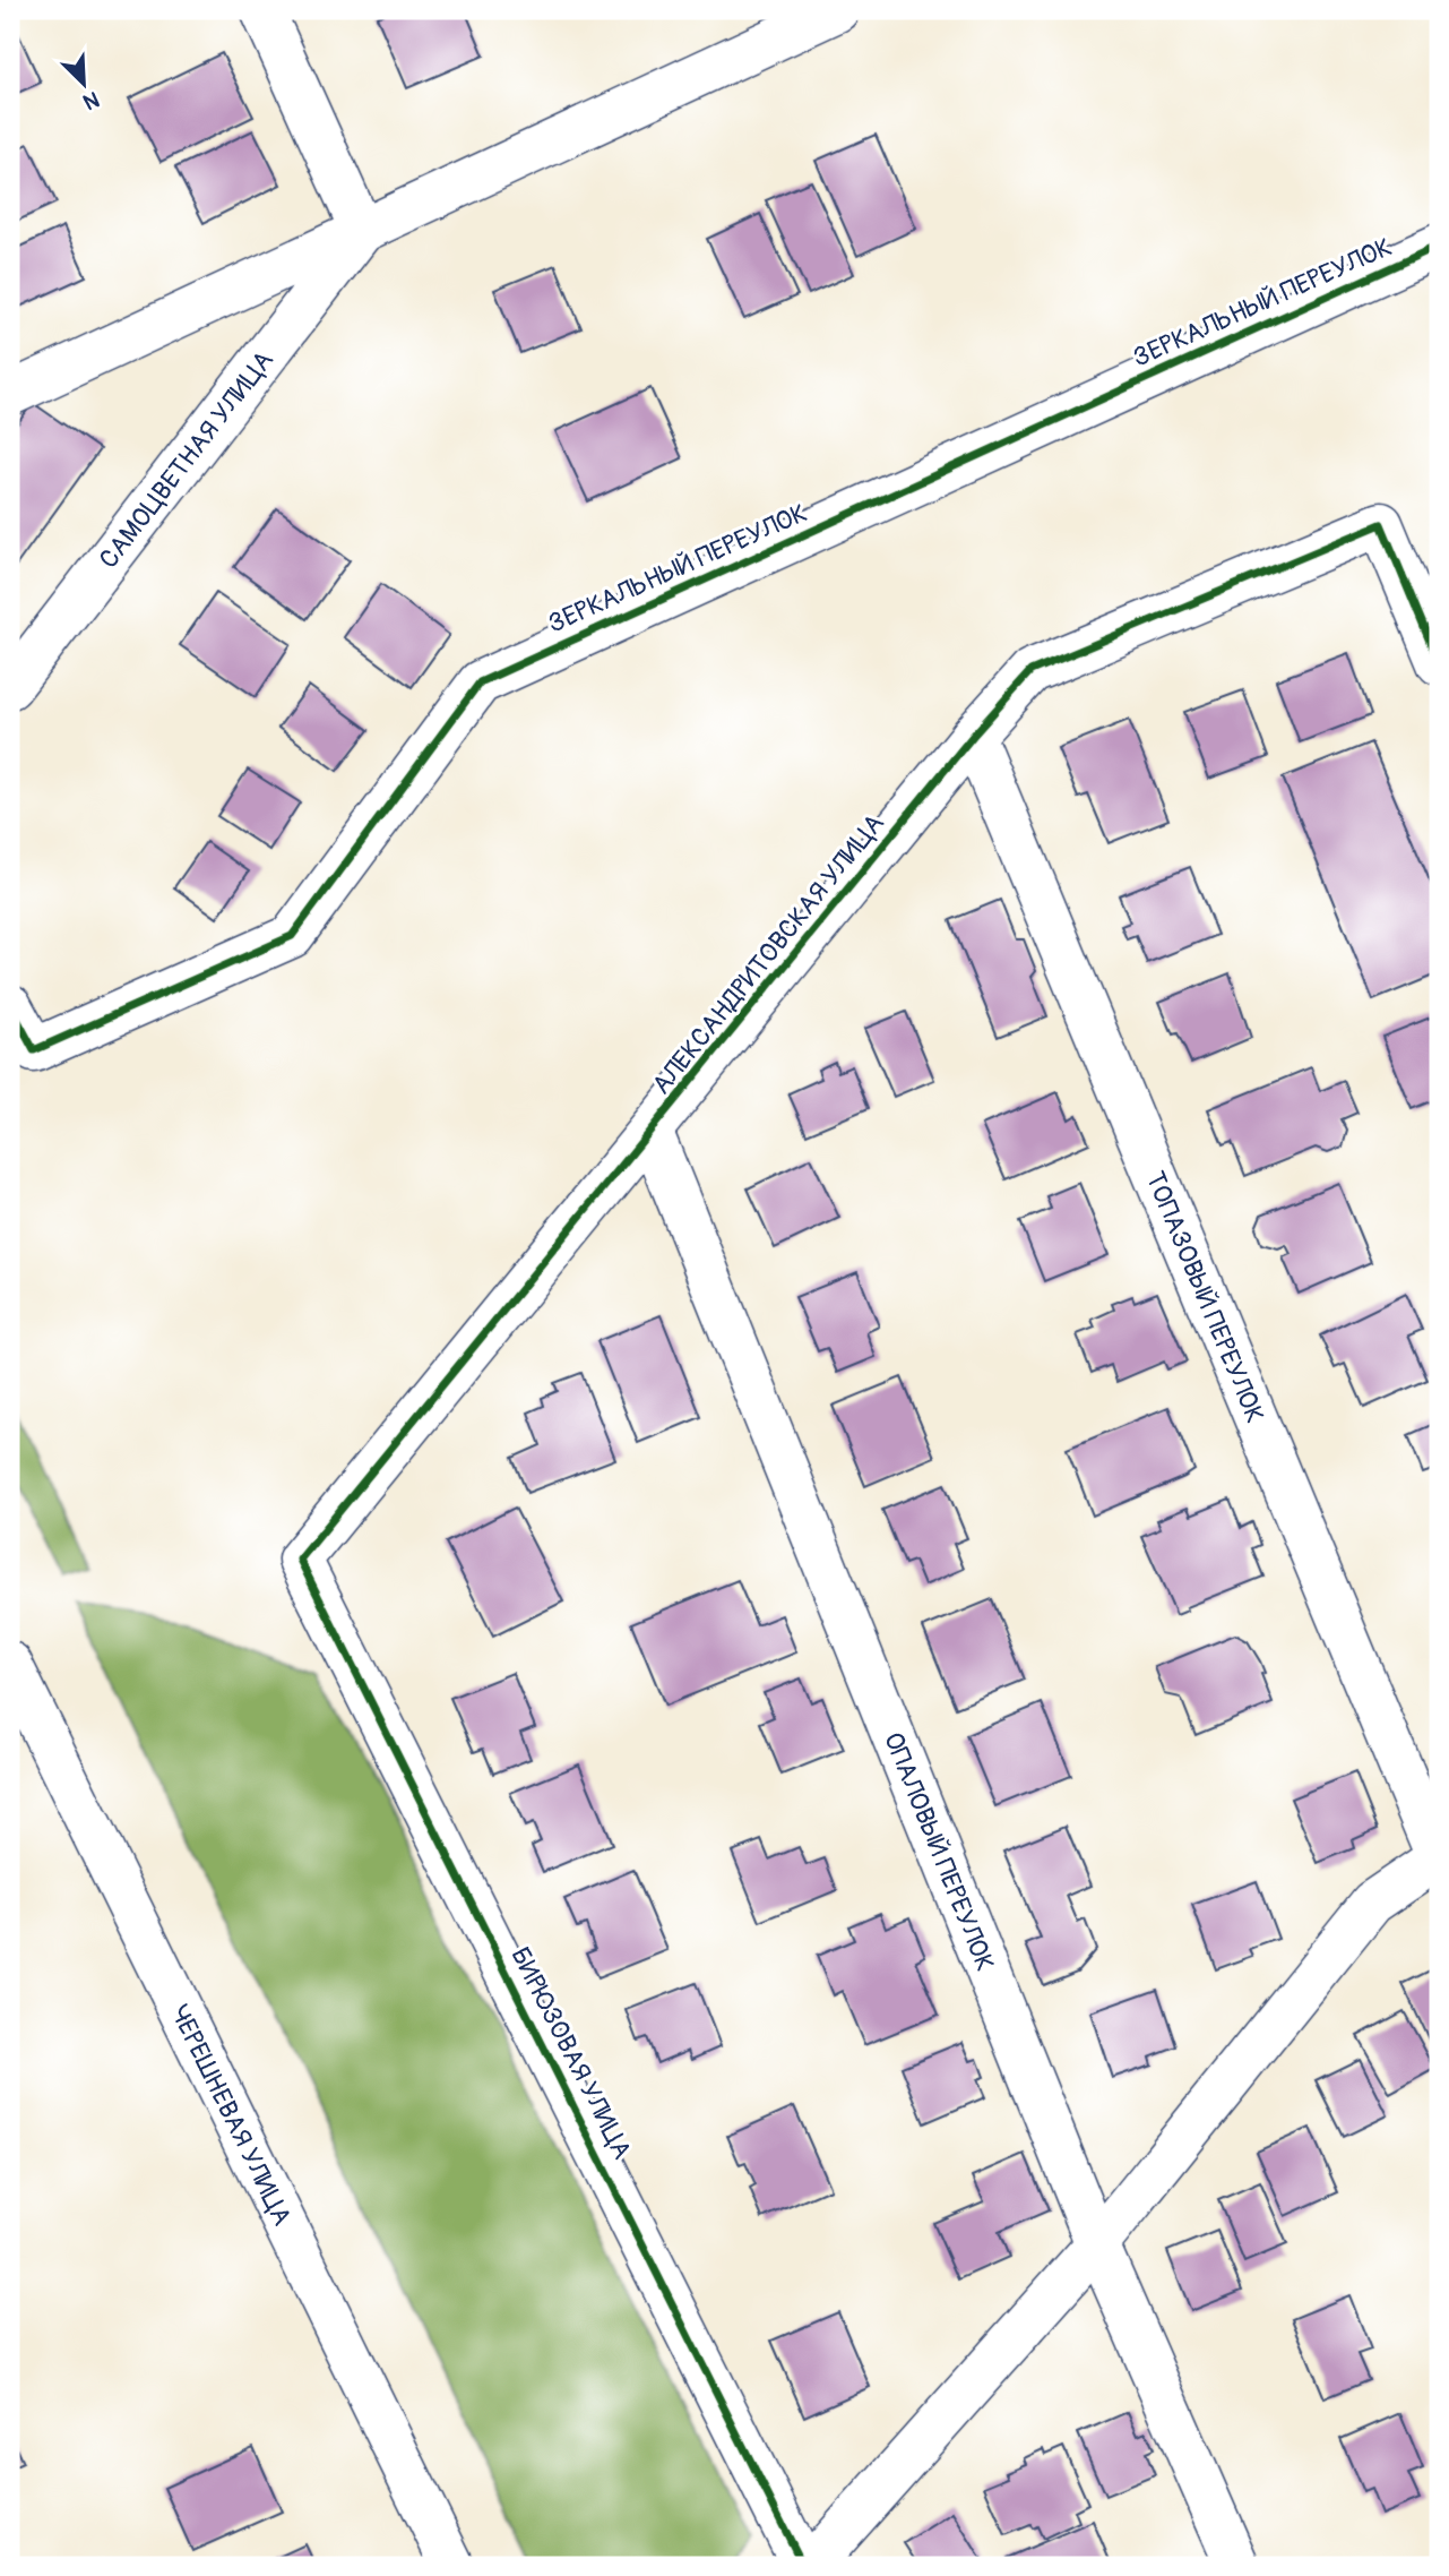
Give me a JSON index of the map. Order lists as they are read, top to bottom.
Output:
{
  "streets": {
    "street": [
      "ЗЕРКАЛЬНЫЙ ПЕРЕУЛОК",
      "САМОЦВЕТНАЯ УЛИЦА",
      "АЛЕКСАНДРИТОВСКАЯ УЛИЦА",
      "ТОПАЗОВЫЙ ПЕРЕУЛОК",
      "ОПАЛОВЫЙ ПЕРЕУЛОК",
      "БИРЮЗОВАЯ УЛИЦА",
      "ЧЕРЕШНЕВАЯ УЛИЦА"
    ]
  },
  "crossings": [
    ["АЛЕКСАНДРИТОВСКАЯ УЛИЦА", "ТОПАЗОВЫЙ ПЕРЕУЛОК"],
    ["АЛЕКСАНДРИТОВСКАЯ УЛИЦА", "ОПАЛОВЫЙ ПЕРЕУЛОК"],
    ["АЛЕКСАНДРИТОВСКАЯ УЛИЦА", "БИРЮЗОВАЯ УЛИЦА"]
  ],
  "north": "bottom right"
}
